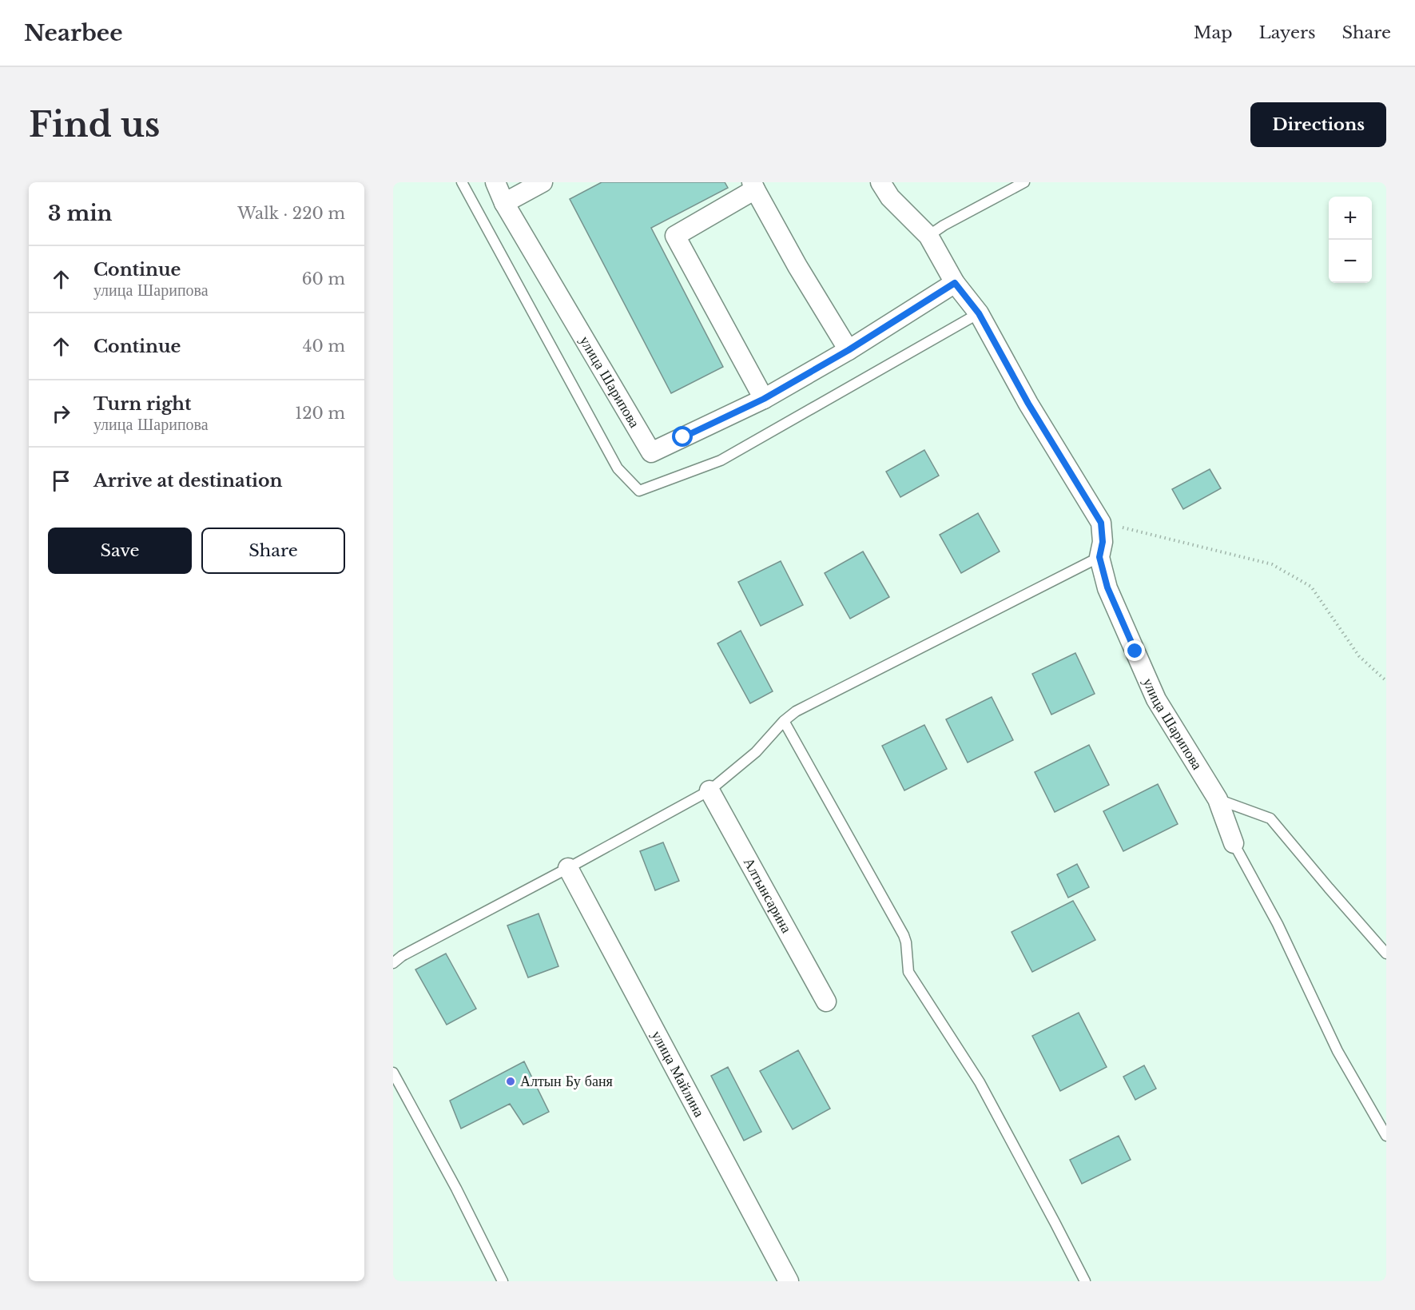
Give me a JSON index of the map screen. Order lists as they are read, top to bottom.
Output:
{
  "streets": {
    "street": ["улица Шарипова", "Алтынсарина", "улица Майлина"]
  },
  "places": ["Алтын Бу баня"],
  "page": {
    "header": "Nearbee",
    "nav": ["Map", "Layers", "Share"],
    "buttons": [
      "Directions",
      ["Save", "Share"]
    ],
    "title": "Find us",
    "heading": ["3 min", "Walk · 220 m"],
    "map_buttons": ["+", "−"],
    "list": [
      ["Continue", "улица Шарипова", "60 m"],
      ["Continue", "40 m"],
      ["Turn right", "улица Шарипова", "120 m"],
      "Arrive at destination"
    ]
  }
}
